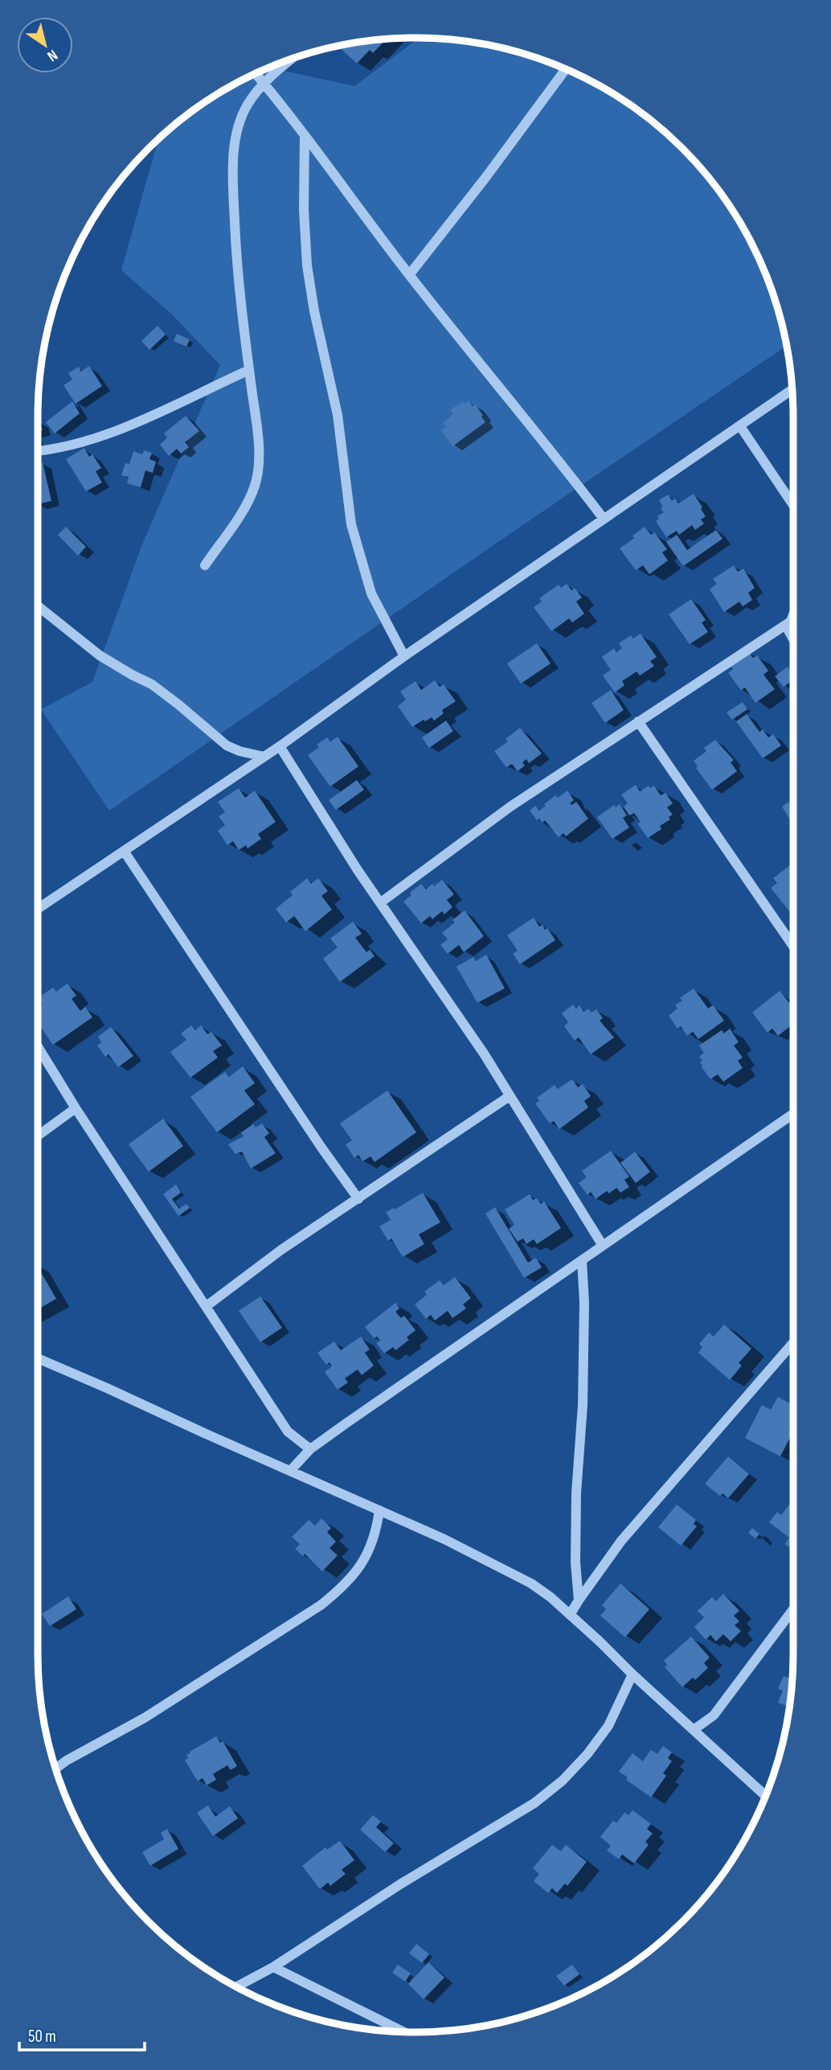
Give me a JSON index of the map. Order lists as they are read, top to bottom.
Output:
{
  "scale_bar": "50 m",
  "north": "bottom right"
}
